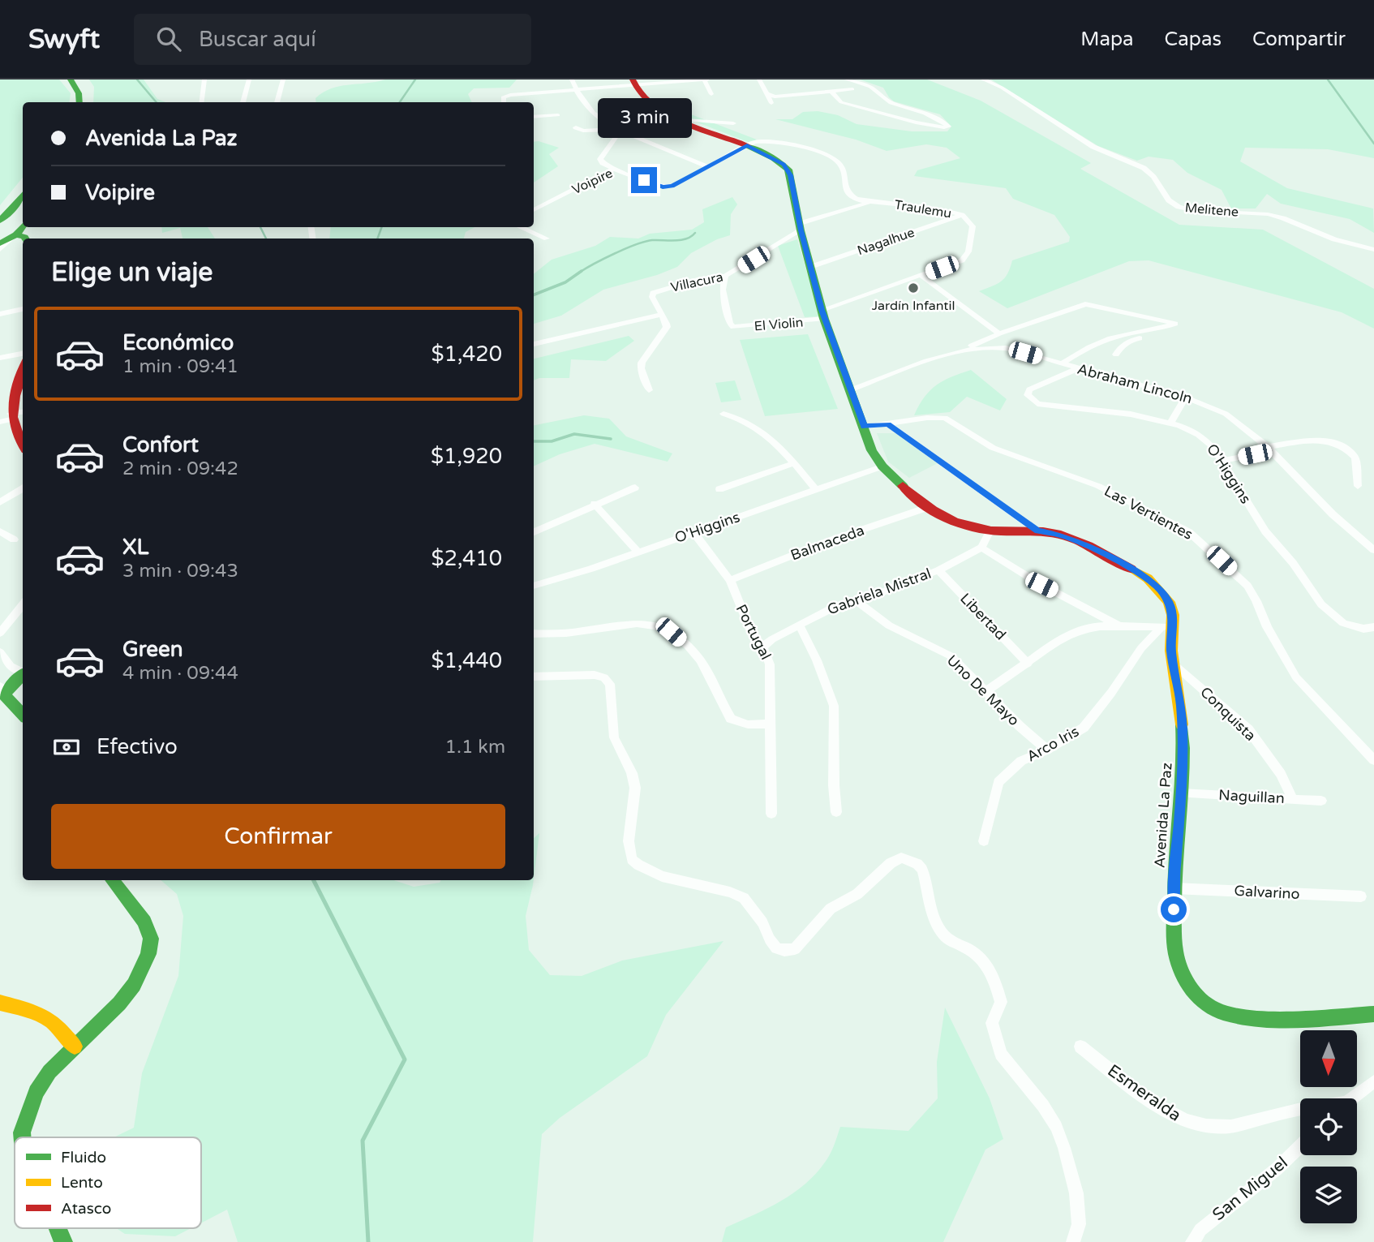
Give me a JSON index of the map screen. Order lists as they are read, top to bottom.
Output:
{
  "streets": {
    "main road": ["Avenida La Paz"],
    "street": [
      "Voipire",
      "Traulemu",
      "Melitene",
      "Nagalhue",
      "Villacura",
      "El Violin",
      "Abraham Lincoln",
      "O'Higgins",
      "Las Vertientes",
      "Balmaceda",
      "Gabriela Mistral",
      "Libertad",
      "Portugal",
      "Uno De Mayo",
      "Conquista",
      "Arco Iris",
      "Naguillan",
      "Galvarino",
      "Esmeralda",
      "San Miguel"
    ]
  },
  "crossings": [
    ["Voipire", "Traulemu"],
    ["Voipire", "Avenida La Paz"],
    ["Traulemu", "Nagalhue"],
    ["Traulemu", "Villacura"],
    ["Traulemu", "El Violin"],
    ["Traulemu", "Avenida La Paz"],
    ["Nagalhue", "Avenida La Paz"],
    ["Villacura", "El Violin"],
    ["Villacura", "Avenida La Paz"],
    ["El Violin", "Avenida La Paz"],
    ["Abraham Lincoln", "O'Higgins"],
    ["Abraham Lincoln", "Avenida La Paz"],
    ["O'Higgins", "Portugal"],
    ["O'Higgins", "Avenida La Paz"],
    ["Las Vertientes", "Avenida La Paz"],
    ["Balmaceda", "Portugal"],
    ["Balmaceda", "Avenida La Paz"],
    ["Gabriela Mistral", "Libertad"],
    ["Gabriela Mistral", "Portugal"],
    ["Gabriela Mistral", "Uno De Mayo"],
    ["Uno De Mayo", "Arco Iris"],
    ["Conquista", "Naguillan"],
    ["Conquista", "Avenida La Paz"],
    ["Arco Iris", "Avenida La Paz"],
    ["Naguillan", "Avenida La Paz"],
    ["Avenida La Paz", "Galvarino"]
  ],
  "places": ["Jardín Infantil"],
  "legend": ["Fluido", "Lento", "Atasco"],
  "north": "bottom",
  "page": {
    "header": "Swyft",
    "search": "Buscar aquí",
    "nav": ["Mapa", "Capas", "Compartir"],
    "bubble": "3 min",
    "banner": ["Avenida La Paz", "Voipire"],
    "heading": "Elige un viaje",
    "list": [
      {
        "name": "Económico",
        "note": "1 min · 09:41",
        "value": "$1,420"
      },
      {
        "name": "Confort",
        "note": "2 min · 09:42",
        "value": "$1,920"
      },
      {
        "name": "XL",
        "note": "3 min · 09:43",
        "value": "$2,410"
      },
      {
        "name": "Green",
        "note": "4 min · 09:44",
        "value": "$1,440"
      }
    ],
    "pay": ["Efectivo", "1.1 km"],
    "buttons": "Confirmar"
  }
}
